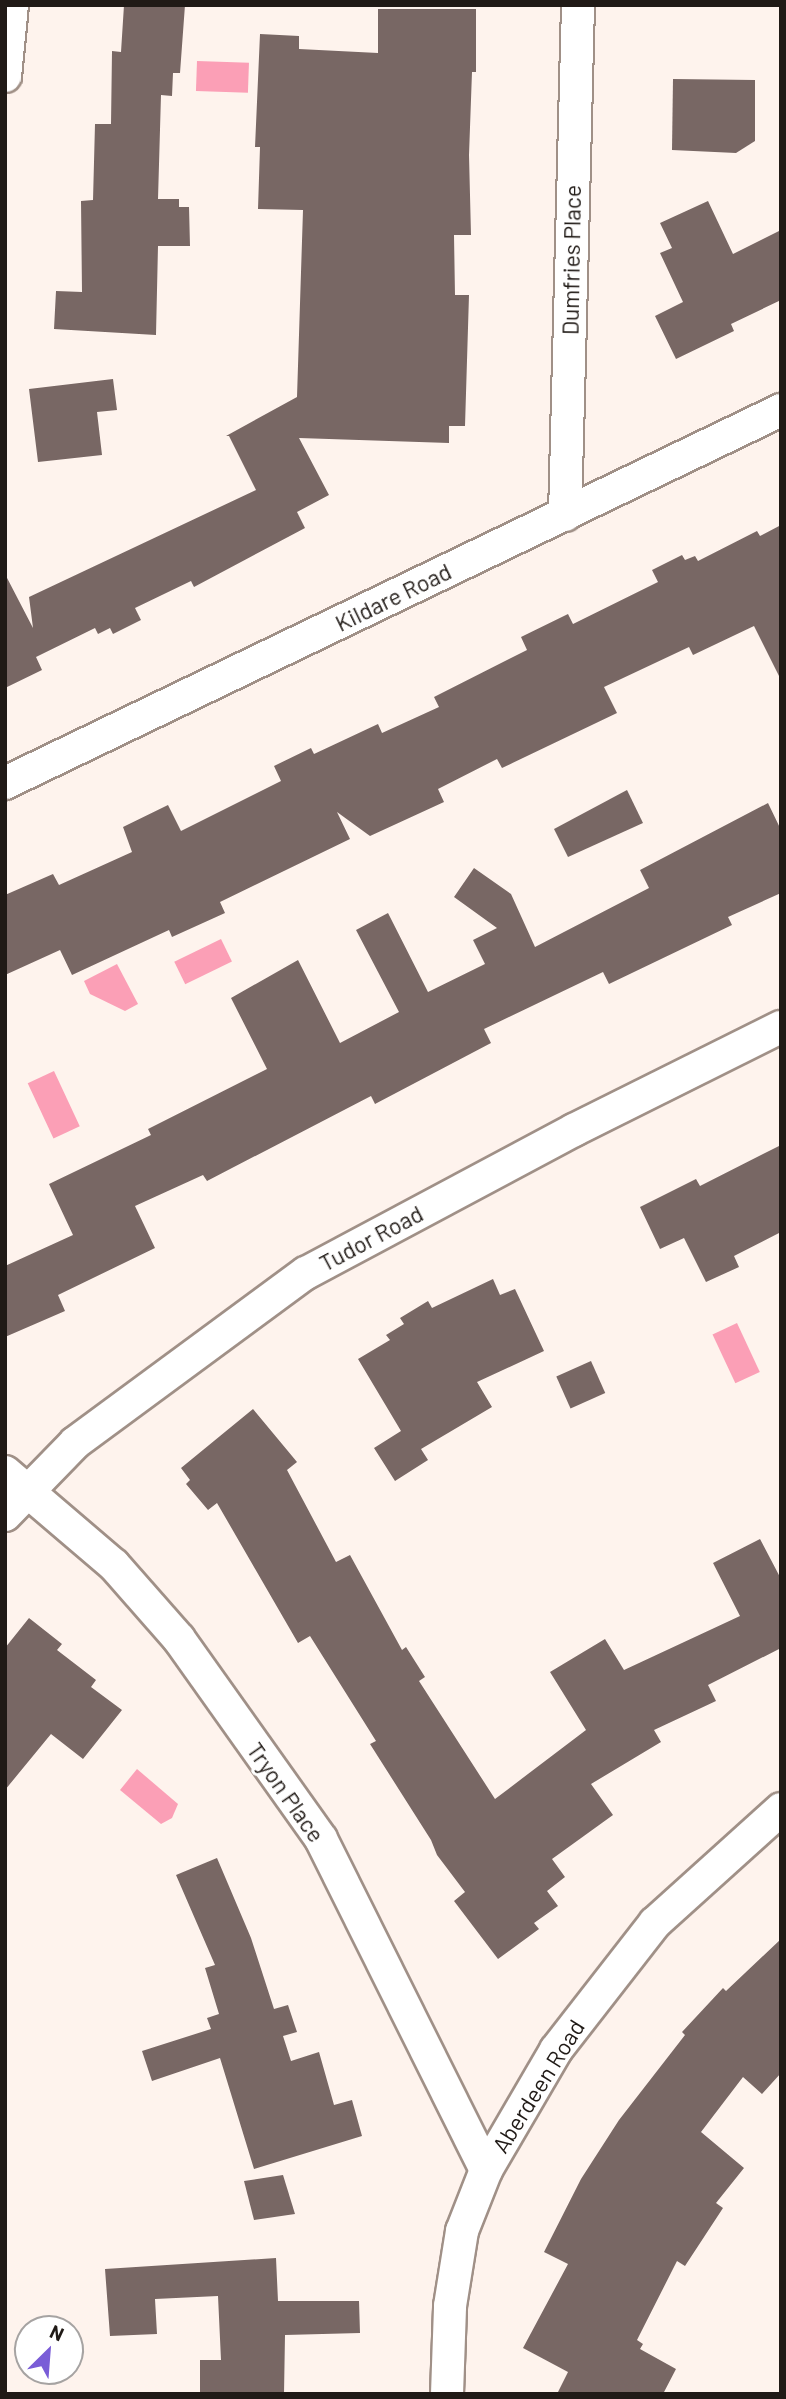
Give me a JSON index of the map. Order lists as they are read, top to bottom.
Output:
{
  "streets": {
    "street": [
      "Dumfries Place",
      "Kildare Road",
      "Tudor Road",
      "Tryon Place",
      "Aberdeen Road"
    ]
  },
  "crossings": [
    ["Dumfries Place", "Kildare Road"],
    ["Tudor Road", "Tryon Place"],
    ["Tryon Place", "Aberdeen Road"]
  ],
  "north": "top right"
}
